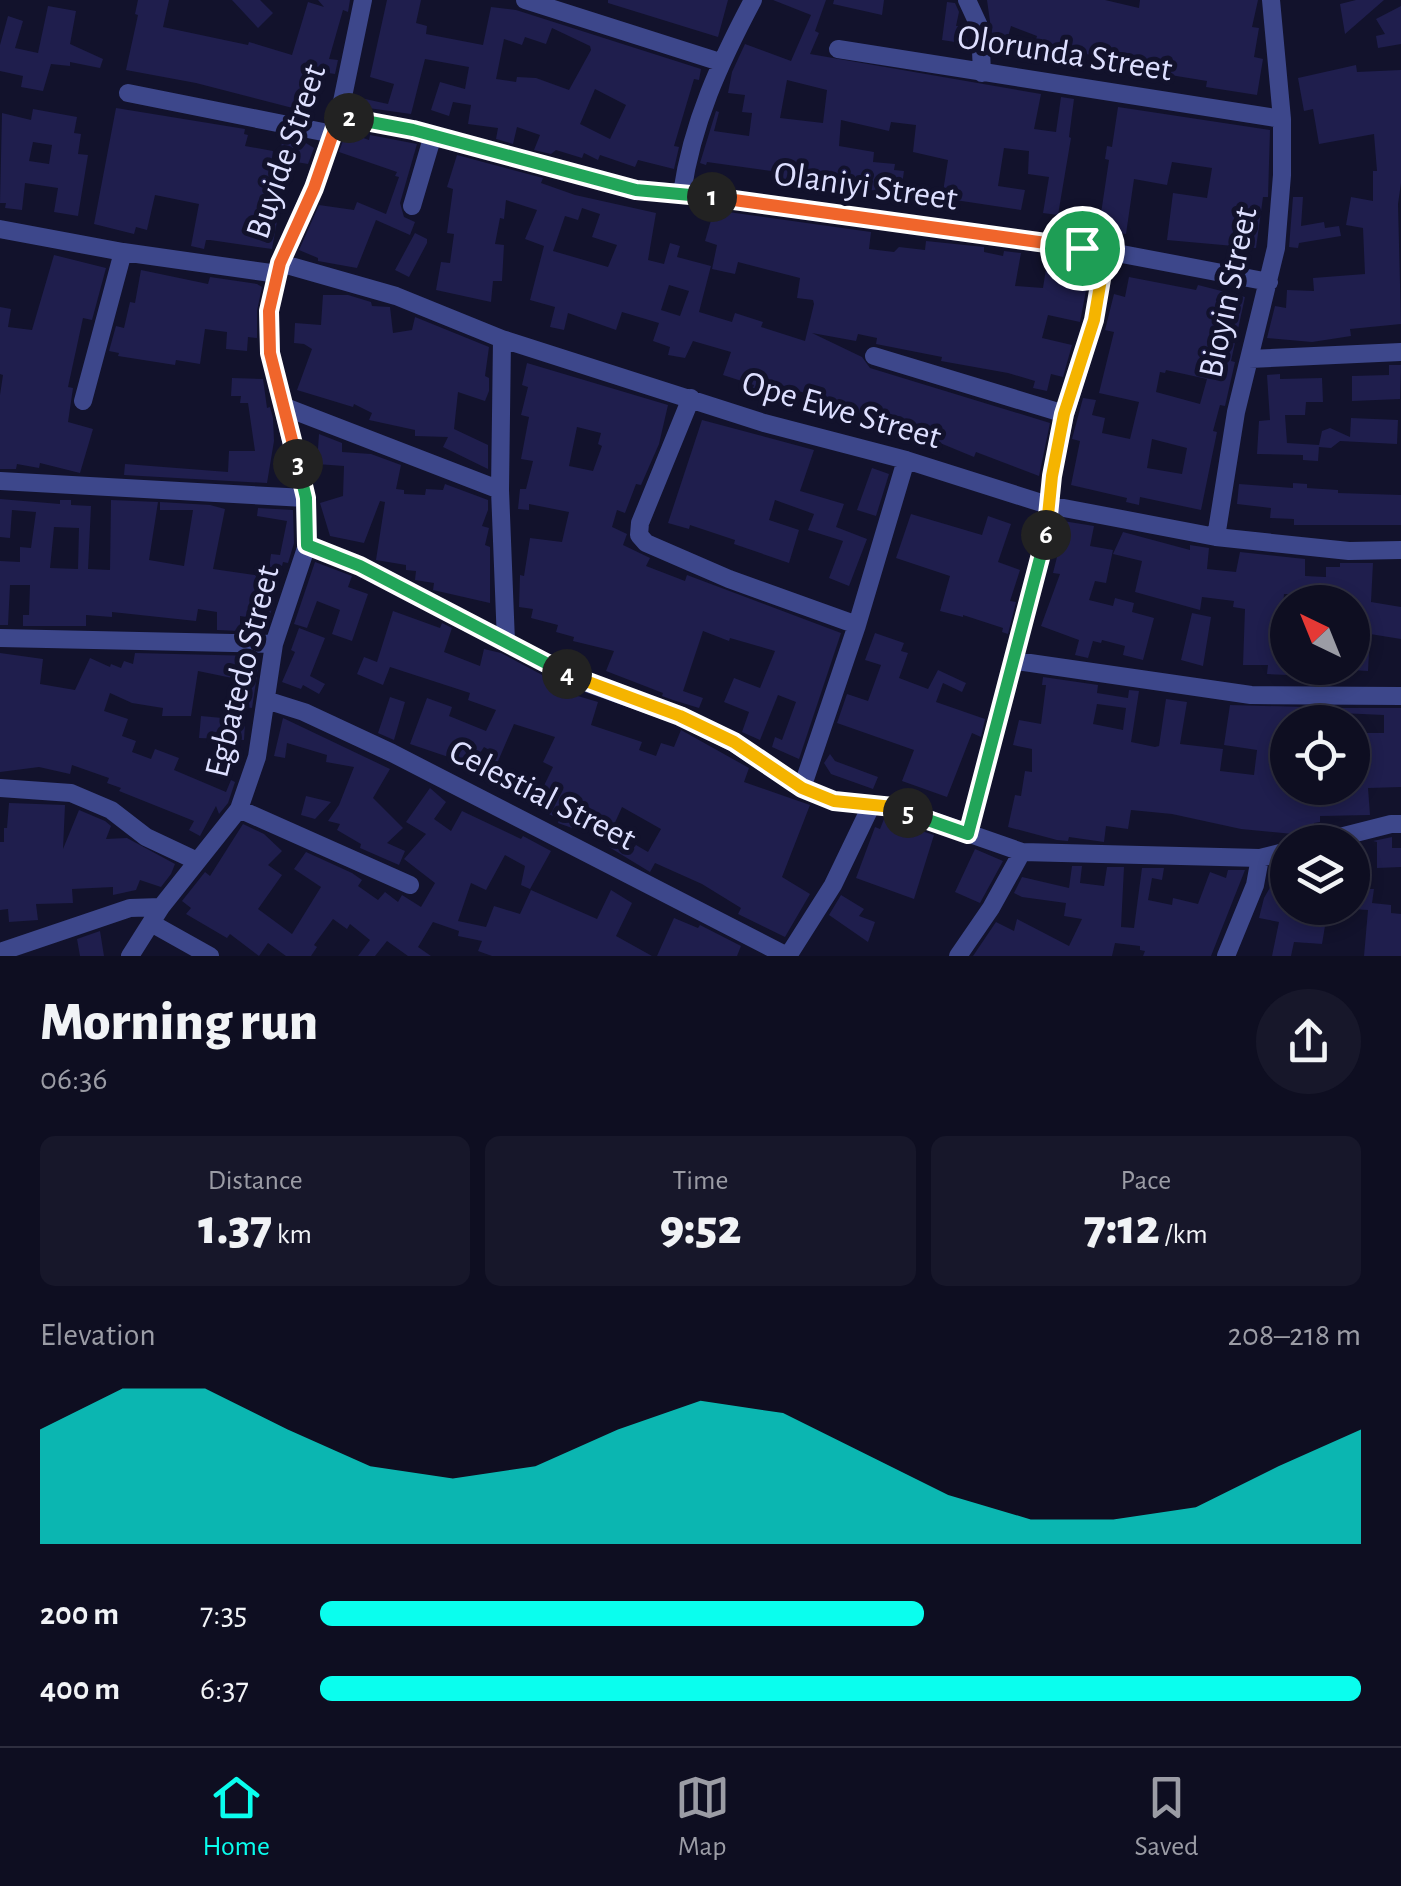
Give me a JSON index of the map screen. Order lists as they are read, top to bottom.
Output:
{
  "streets": {
    "street": [
      "Olorunda Street",
      "Buyide Street",
      "Olaniyi Street",
      "Bioyin Street",
      "Ope Ewe Street",
      "Egbatedo Street",
      "Celestial Street"
    ]
  },
  "crossings": [
    ["Olorunda Street", "Bioyin Street"],
    ["Buyide Street", "Olaniyi Street"],
    ["Buyide Street", "Ope Ewe Street"],
    ["Buyide Street", "Egbatedo Street"],
    ["Olaniyi Street", "Bioyin Street"],
    ["Bioyin Street", "Ope Ewe Street"],
    ["Egbatedo Street", "Celestial Street"]
  ],
  "north": "top left",
  "page": {
    "pins": [
      "2",
      "1",
      "3",
      "6",
      "4",
      "5"
    ],
    "heading": ["Morning run", "06:36"],
    "stats": [
      ["Distance", "1.37 km"],
      ["Time", "9:52"],
      ["Pace", "7:12 /km"]
    ],
    "chart": ["Elevation", "208–218 m"],
    "list": [
      {
        "name": "200 m",
        "note": "7:35"
      },
      {
        "name": "400 m",
        "note": "6:37"
      }
    ],
    "tabs": ["Home", "Map", "Saved"]
  }
}
